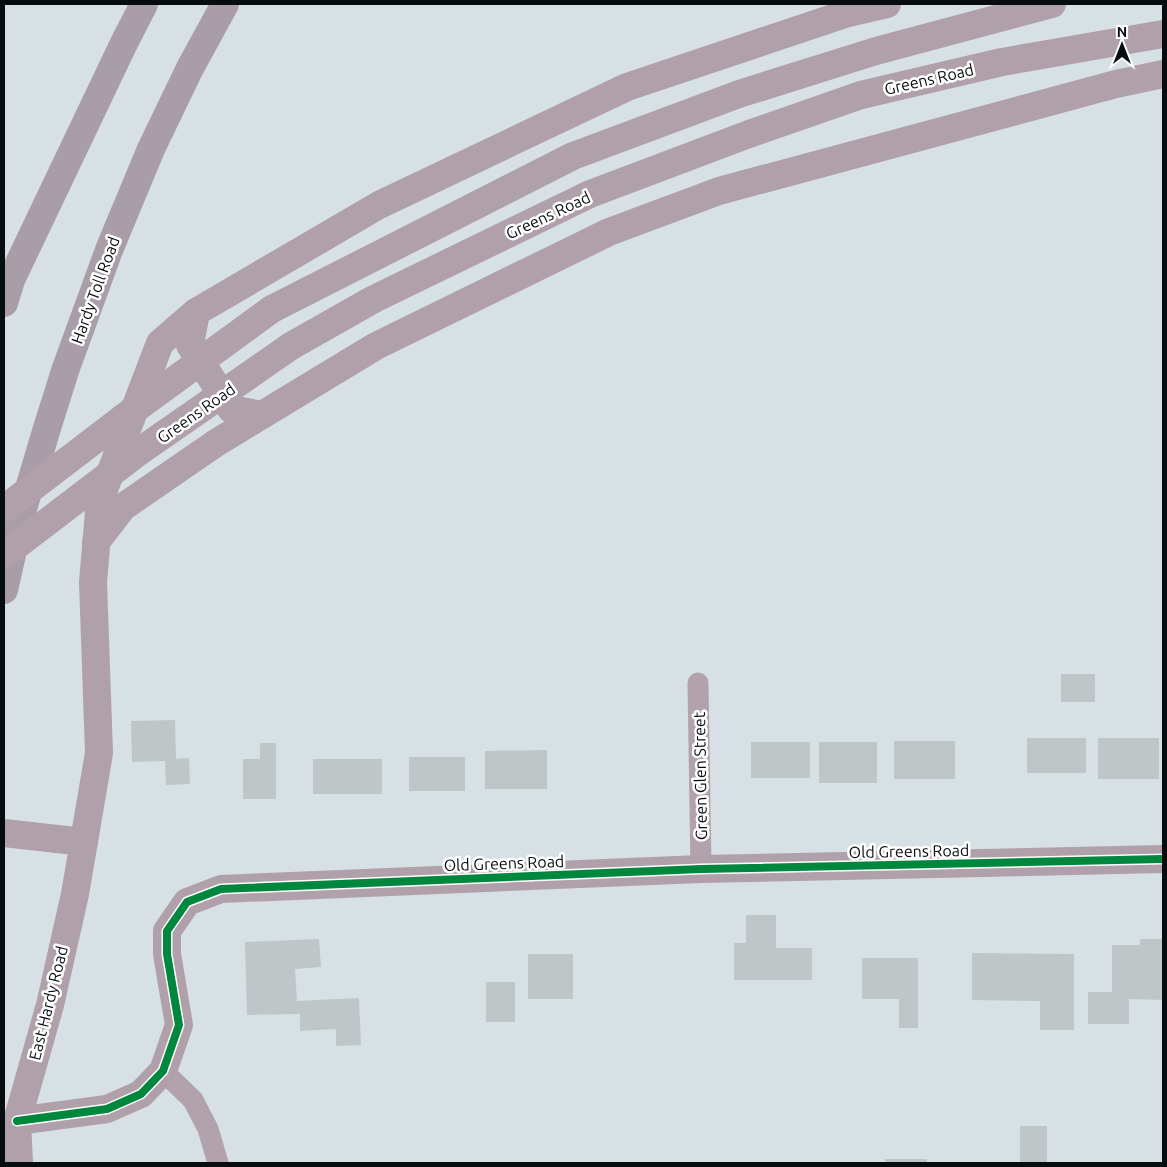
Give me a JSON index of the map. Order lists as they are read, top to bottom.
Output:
{
  "streets": {
    "highway": ["Hardy Toll Road"],
    "main road": ["Greens Road", "Old Greens Road", "East Hardy Road"],
    "street": ["Green Glen Street"]
  },
  "crossings": [
    ["Green Glen Street", "Old Greens Road"],
    ["Old Greens Road", "East Hardy Road"]
  ],
  "north": "top"
}
